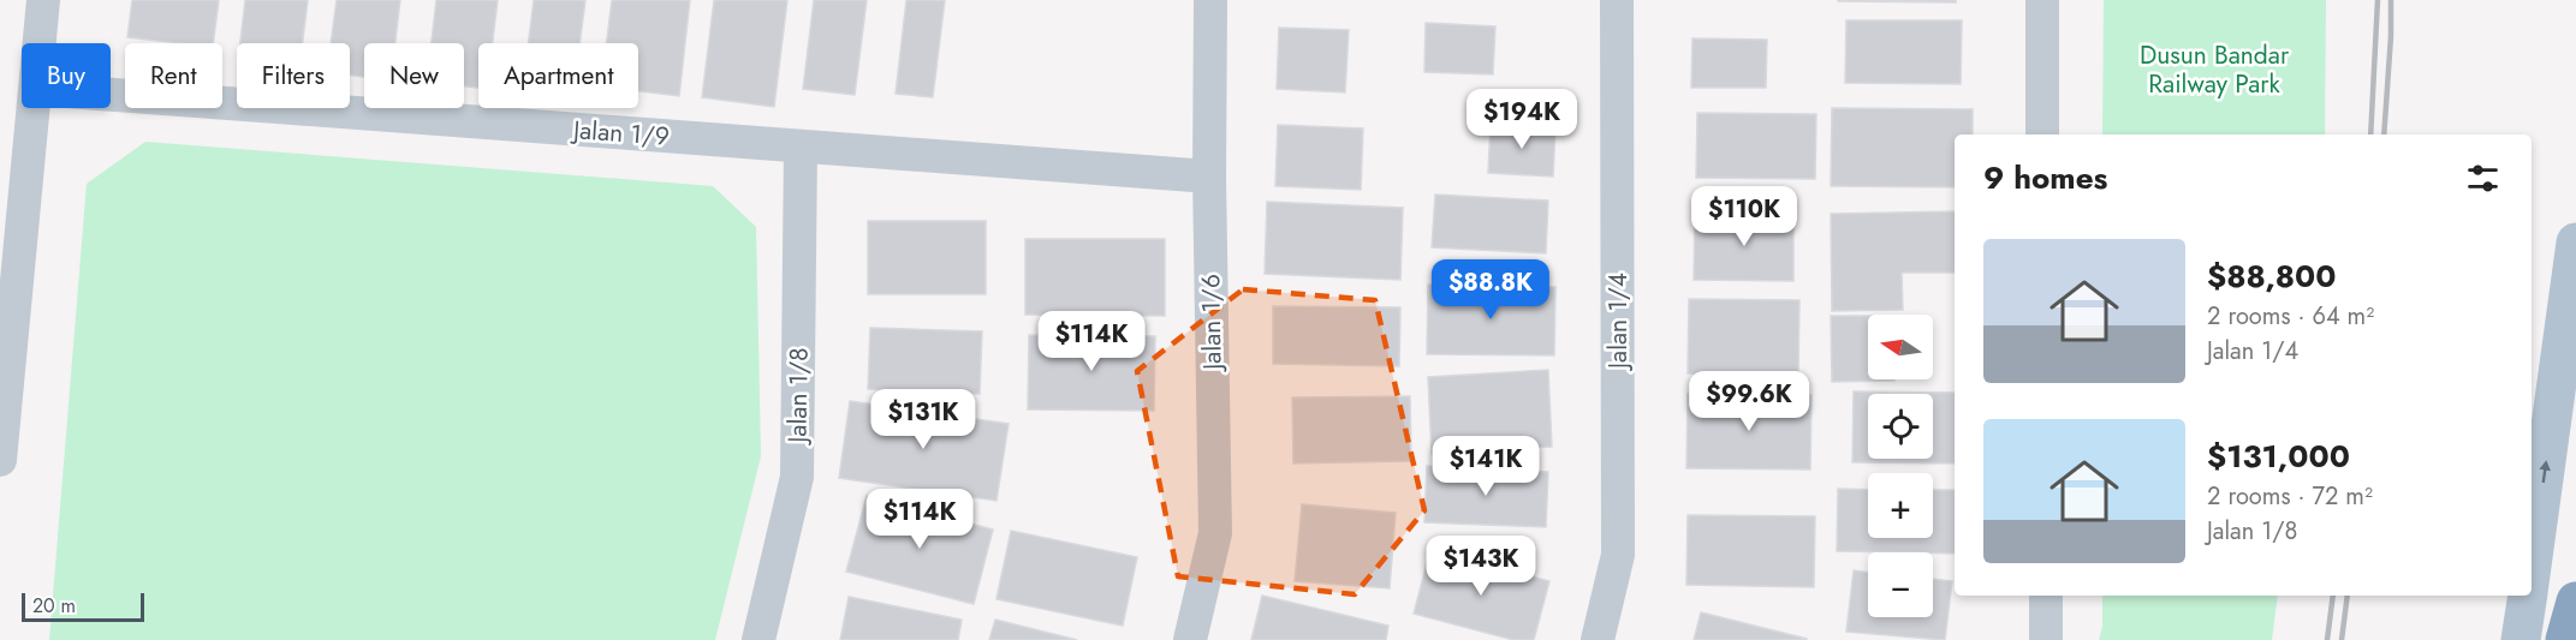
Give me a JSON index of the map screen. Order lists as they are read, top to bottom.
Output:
{
  "streets": {
    "street": [
      "Jalan 1/9",
      "Jalan 1/4",
      "Jalan 1/6",
      "Jalan 1/8"
    ]
  },
  "crossings": [
    ["Jalan 1/9", "Jalan 1/6"],
    ["Jalan 1/9", "Jalan 1/8"]
  ],
  "parks": ["Dusun Bandar Railway Park"],
  "scale_bar": "20 m",
  "north": "left",
  "page": {
    "chip": [
      "Buy",
      "Rent",
      "Filters",
      "New",
      "Apartment"
    ],
    "price": [
      "$194K",
      "$110K",
      "$88.8K",
      "$114K",
      "$99.6K",
      "$131K",
      "$141K",
      "$114K",
      "$143K"
    ],
    "heading": "9 homes",
    "list": [
      {
        "name": "$88,800",
        "note": "2 rooms · 64 m² · Jalan 1/4"
      },
      {
        "name": "$131,000",
        "note": "2 rooms · 72 m² · Jalan 1/8"
      }
    ],
    "map_buttons": ["+", "−"],
    "scale": "20 m"
  }
}
